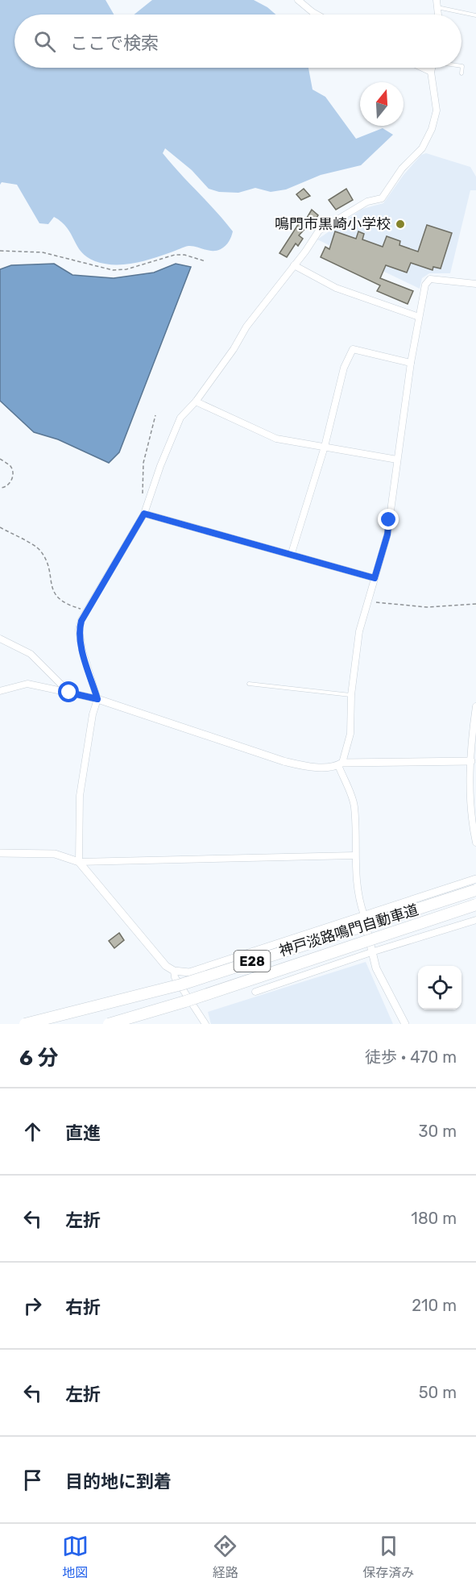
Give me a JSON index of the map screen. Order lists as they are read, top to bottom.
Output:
{
  "streets": {
    "highway": ["神戸淡路鳴門自動車道", "E28"]
  },
  "places": ["鳴門市黒崎小学校"],
  "north": "top",
  "page": {
    "search": "ここで検索",
    "heading": ["6 分", "徒歩 · 470 m"],
    "list": [
      ["直進", "30 m"],
      ["左折", "180 m"],
      ["右折", "210 m"],
      ["左折", "50 m"],
      "目的地に到着"
    ],
    "nav": ["地図", "経路", "保存済み"]
  }
}
